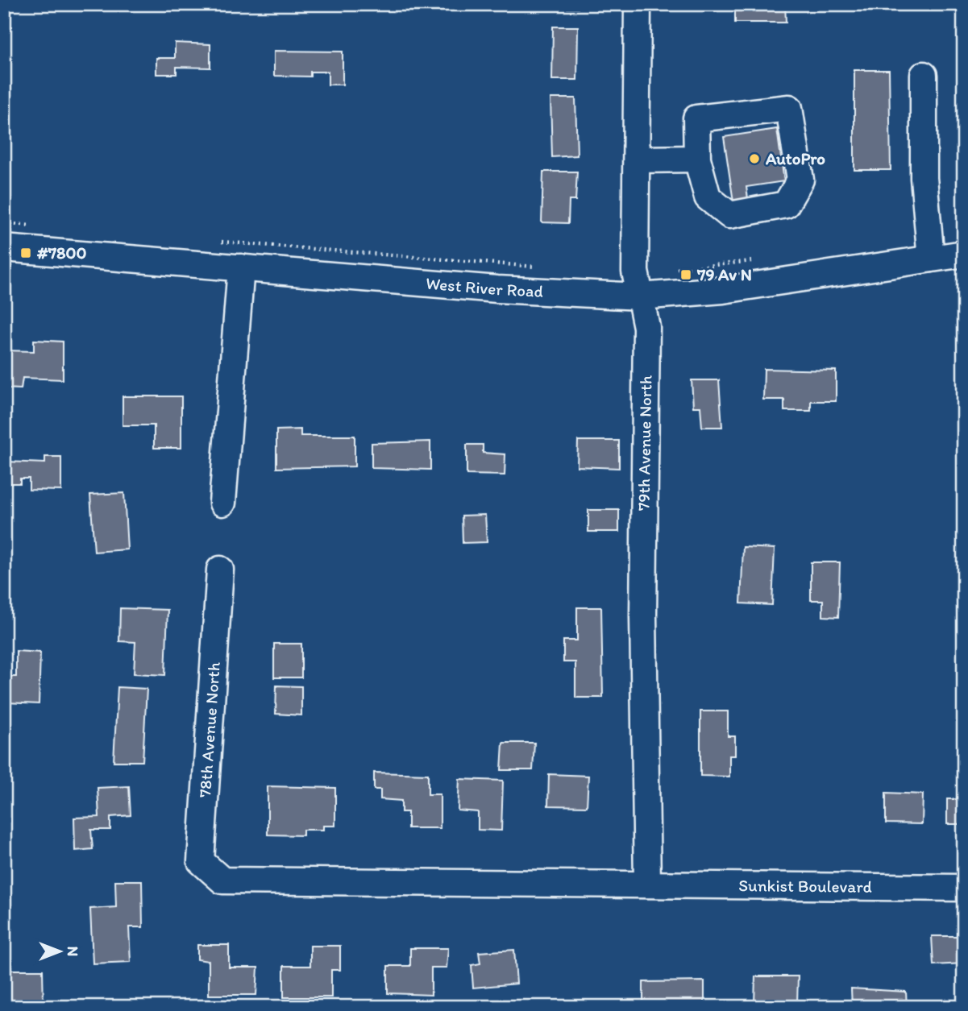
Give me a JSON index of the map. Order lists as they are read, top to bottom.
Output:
{
  "streets": {
    "street": [
      "West River Road",
      "79th Avenue North",
      "78th Avenue North",
      "Sunkist Boulevard"
    ]
  },
  "crossings": [
    ["West River Road", "79th Avenue North"],
    ["79th Avenue North", "Sunkist Boulevard"],
    ["78th Avenue North", "Sunkist Boulevard"]
  ],
  "places": {
    "other": ["AutoPro"],
    "transit": ["#7800", "79 Av N"]
  },
  "north": "right"
}
